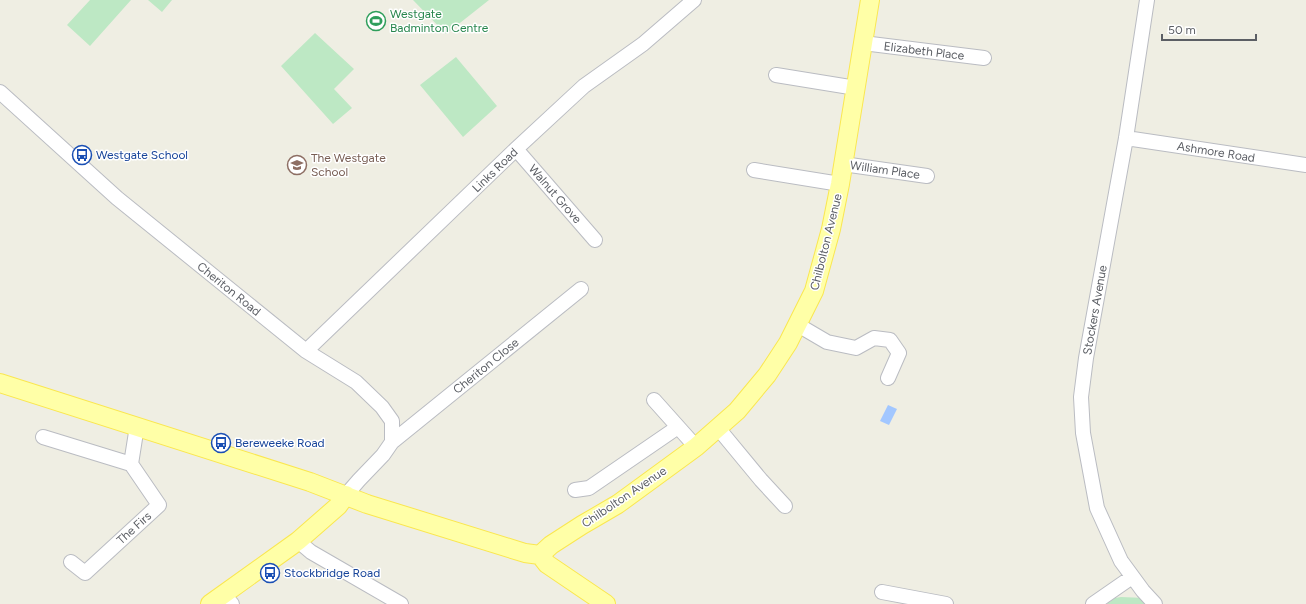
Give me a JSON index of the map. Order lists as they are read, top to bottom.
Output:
{
  "streets": {
    "main road": ["Chilbolton Avenue"],
    "street": [
      "Elizabeth Place",
      "Ashmore Road",
      "Links Road",
      "William Place",
      "Walnut Grove",
      "Cheriton Road",
      "Stockers Avenue",
      "Cheriton Close",
      "The Firs"
    ]
  },
  "crossings": [
    ["Elizabeth Place", "Chilbolton Avenue"],
    ["Ashmore Road", "Stockers Avenue"],
    ["Links Road", "Walnut Grove"],
    ["Links Road", "Cheriton Road"],
    ["William Place", "Chilbolton Avenue"],
    ["Cheriton Road", "Cheriton Close"]
  ],
  "places": {
    "sports": ["Westgate Badminton Centre"],
    "bus stop": ["Westgate School", "Bereweeke Road", "Stockbridge Road"],
    "school or university": ["The Westgate School"]
  },
  "scale_bar": "50 m"
}
